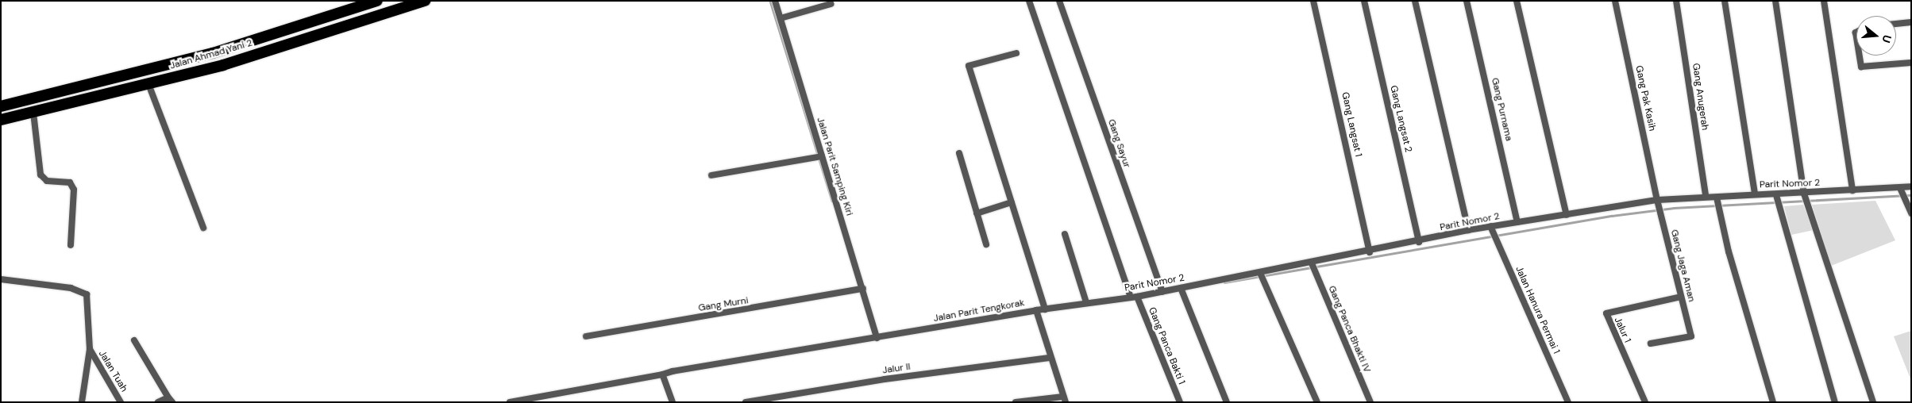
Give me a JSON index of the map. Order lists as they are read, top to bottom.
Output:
{
  "streets": {
    "highway": ["Jalan Ahmad Yani 2"],
    "street": [
      "Gang Anugerah",
      "Gang Pak Kasih",
      "Gang Purnama",
      "Gang Langsat 2",
      "Gang Langsat 1",
      "Gang Sayur",
      "Jalan Parit Samping Kiri",
      "Parit Nomor 2",
      "Gang Jaga Aman",
      "Gang Murni",
      "Jalan Hanura Permai 1",
      "Jalan Parit Tengkorak",
      "Gang Panca Bhakti IV",
      "Jalur 1",
      "Gang Panca Bakti 1",
      "Jalur II",
      "Jalan Tuah"
    ]
  },
  "crossings": [
    ["Gang Anugerah", "Parit Nomor 2"],
    ["Gang Pak Kasih", "Parit Nomor 2"],
    ["Gang Pak Kasih", "Gang Jaga Aman"],
    ["Gang Purnama", "Parit Nomor 2"],
    ["Gang Langsat 2", "Parit Nomor 2"],
    ["Gang Langsat 1", "Parit Nomor 2"],
    ["Gang Sayur", "Parit Nomor 2"],
    ["Jalan Parit Samping Kiri", "Gang Murni"],
    ["Jalan Parit Samping Kiri", "Jalan Parit Tengkorak"],
    ["Parit Nomor 2", "Gang Jaga Aman"],
    ["Parit Nomor 2", "Jalan Hanura Permai 1"],
    ["Parit Nomor 2", "Jalan Parit Tengkorak"],
    ["Parit Nomor 2", "Gang Panca Bhakti IV"],
    ["Parit Nomor 2", "Gang Panca Bakti 1"],
    ["Gang Jaga Aman", "Jalur 1"],
    ["Jalan Parit Tengkorak", "Jalur II"]
  ],
  "north": "right"
}
